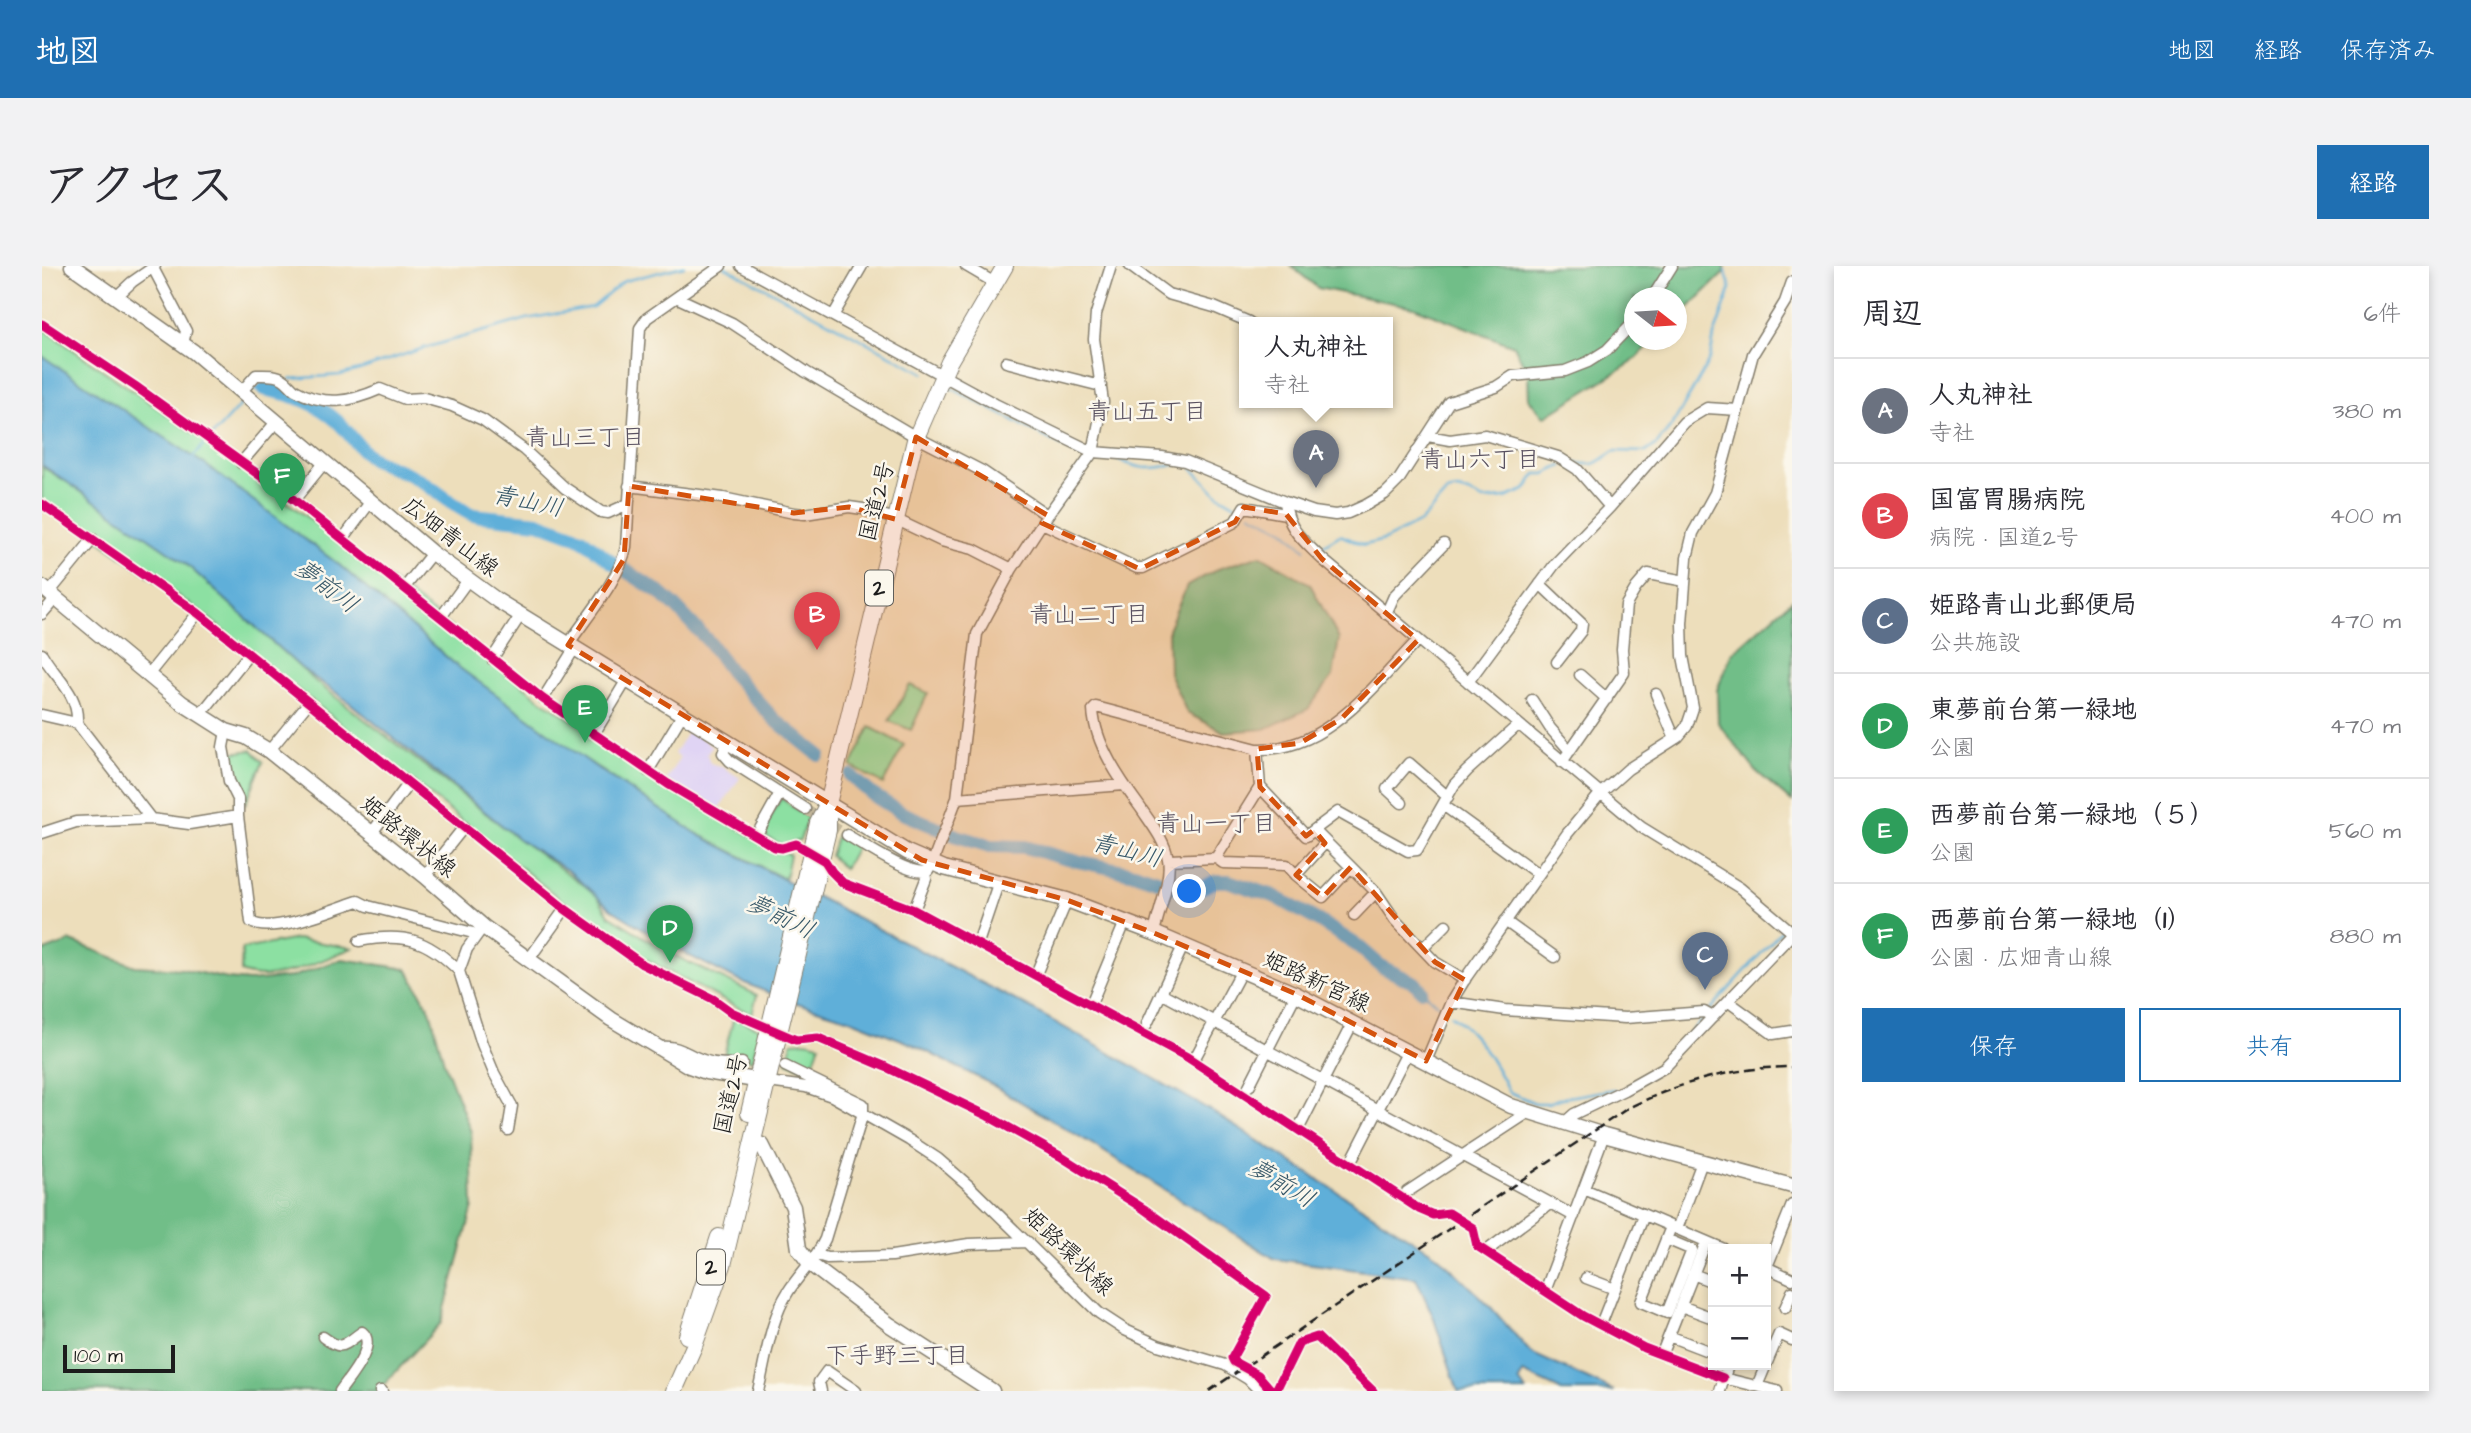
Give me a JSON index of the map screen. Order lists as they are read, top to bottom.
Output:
{
  "streets": {
    "highway": ["国道2号", "2"],
    "main road": ["広畑青山線", "姫路環状線", "姫路新宮線"]
  },
  "crossings": [
    ["国道2号", "広畑青山線"],
    ["国道2号", "姫路環状線"],
    ["国道2号", "姫路新宮線"],
    ["広畑青山線", "姫路新宮線"]
  ],
  "districts": [
    "青山五丁目",
    "青山三丁目",
    "青山六丁目",
    "青山二丁目",
    "青山一丁目",
    "下手野三丁目"
  ],
  "water": ["青山川", "夢前川"],
  "scale_bar": "100 m",
  "north": "right",
  "page": {
    "header": "地図",
    "nav": ["地図", "経路", "保存済み"],
    "title": "アクセス",
    "buttons": [
      "経路",
      ["保存", "共有"]
    ],
    "heading": ["周辺", "6件"],
    "popup": ["人丸神社", "寺社"],
    "list": [
      {
        "mark": "A",
        "name": "人丸神社",
        "note": "寺社",
        "value": "380 m"
      },
      {
        "mark": "B",
        "name": "国富胃腸病院",
        "note": "病院 · 国道2号",
        "value": "400 m"
      },
      {
        "mark": "C",
        "name": "姫路青山北郵便局",
        "note": "公共施設",
        "value": "470 m"
      },
      {
        "mark": "D",
        "name": "東夢前台第一緑地",
        "note": "公園",
        "value": "470 m"
      },
      {
        "mark": "E",
        "name": "西夢前台第一緑地（５）",
        "note": "公園",
        "value": "560 m"
      },
      {
        "mark": "F",
        "name": "西夢前台第一緑地（1）",
        "note": "公園 · 広畑青山線",
        "value": "880 m"
      }
    ],
    "pins": [
      "A",
      "F",
      "B",
      "E",
      "D",
      "C"
    ],
    "map_buttons": ["+", "−"],
    "scale": "100 m"
  }
}
